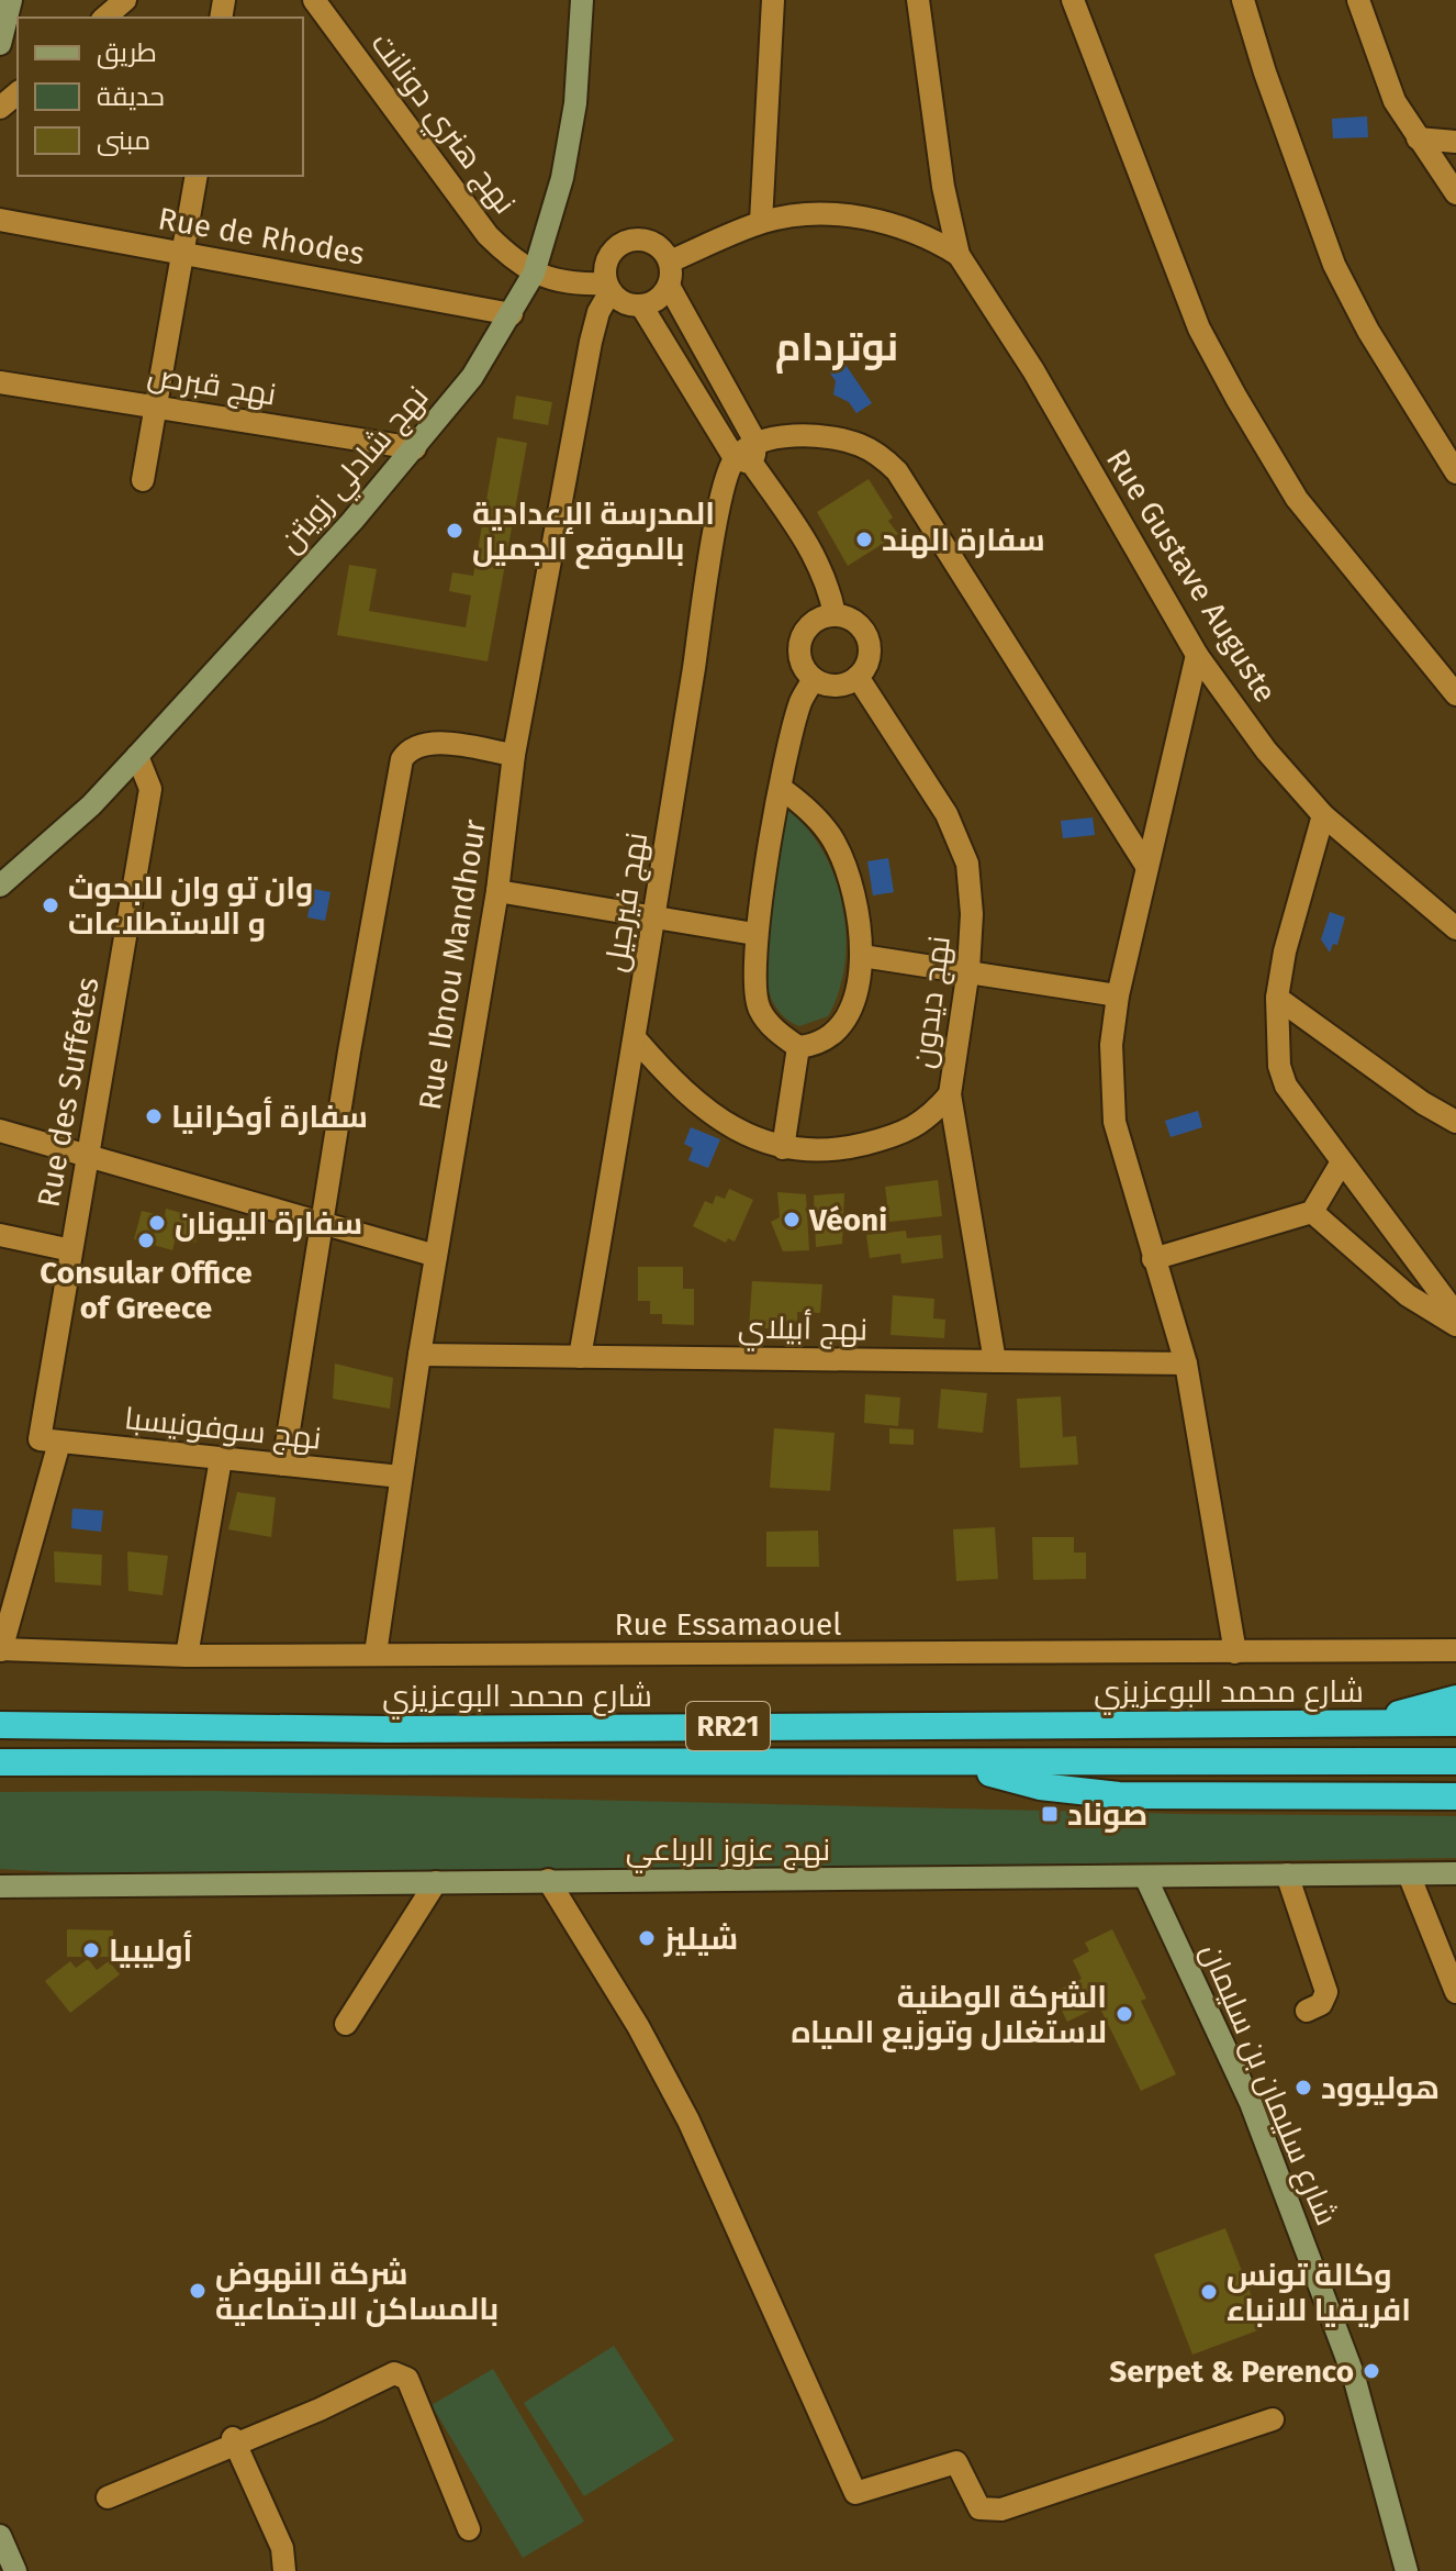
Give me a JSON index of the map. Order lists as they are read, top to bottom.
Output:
{
  "streets": {
    "highway": ["شارع محمد البوعزيزي", "RR21"],
    "street": [
      "نهج هنري دونانت",
      "Rue de Rhodes",
      "نهج قبرص",
      "نهج شادلي زويتن",
      "Rue Gustave Auguste",
      "نهج فيرجيل",
      "Rue Ibnou Mandhour",
      "نهج ديدون",
      "Rue des Suffetes",
      "نهج أبيلاي",
      "نهج سوفونيسبا",
      "Rue Essamaouel",
      "نهج عزوز الرباعي",
      "شارع سليمان بن سليمان"
    ]
  },
  "crossings": [
    ["نهج هنري دونانت", "نهج شادلي زويتن"],
    ["Rue de Rhodes", "نهج شادلي زويتن"],
    ["نهج قبرص", "نهج شادلي زويتن"],
    ["نهج شادلي زويتن", "Rue des Suffetes"],
    ["نهج فيرجيل", "نهج أبيلاي"],
    ["Rue Ibnou Mandhour", "نهج أبيلاي"],
    ["Rue Ibnou Mandhour", "نهج سوفونيسبا"],
    ["Rue Ibnou Mandhour", "Rue Essamaouel"],
    ["نهج ديدون", "نهج أبيلاي"],
    ["Rue des Suffetes", "نهج سوفونيسبا"],
    ["Rue des Suffetes", "Rue Essamaouel"],
    ["نهج عزوز الرباعي", "شارع سليمان بن سليمان"]
  ],
  "districts": ["نوتردام"],
  "places": {
    "other": [
      "المدرسة الإعدادية بالموقع الجميل",
      "سفارة الهند",
      "وان تو وان للبحوث و الاستطلاعات",
      "سفارة أوكرانيا",
      "Véoni",
      "سفارة اليونان",
      "Consular Office of Greece",
      "شيليز",
      "أوليبيا",
      "الشركة الوطنية لاستغلال وتوزيع المياه",
      "هوليوود",
      "شركة النهوض بالمساكن الاجتماعية",
      "وكالة تونس افريقيا للانباء",
      "Serpet & Perenco"
    ],
    "transit": ["صوناد"]
  },
  "legend": ["طريق", "حديقة", "مبنى"]
}
